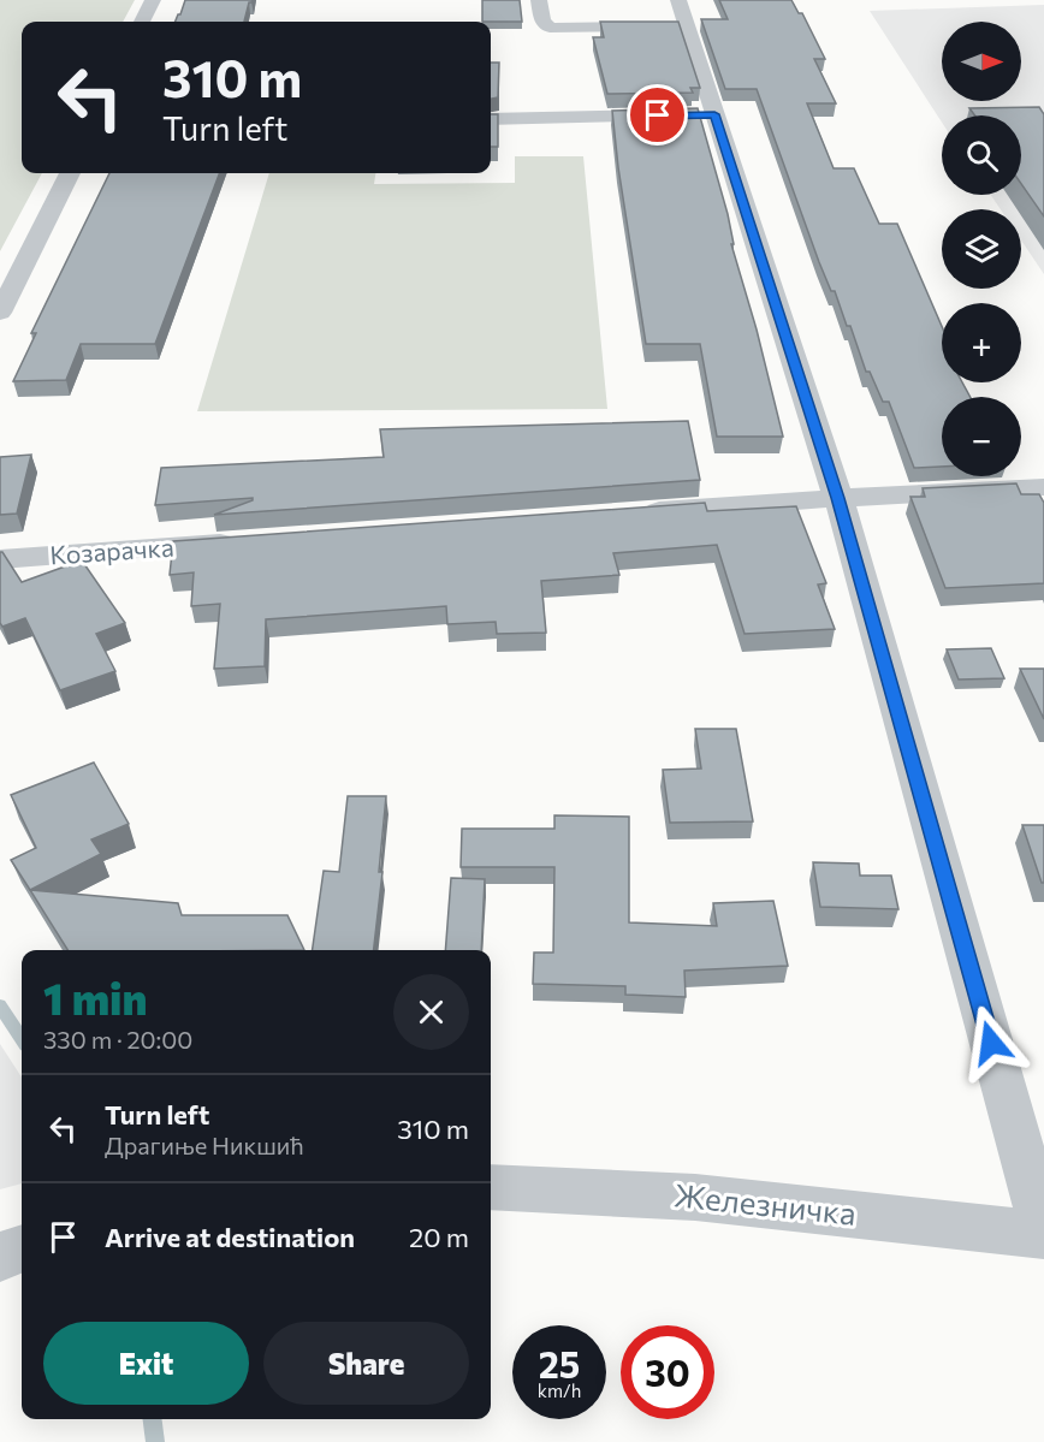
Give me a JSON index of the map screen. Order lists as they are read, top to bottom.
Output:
{
  "streets": {
    "street": ["Козарачка", "Железничка"]
  },
  "north": "right",
  "page": {
    "map_buttons": ["+", "−"],
    "turn": ["310 m", "Turn left"],
    "heading": ["1 min", "330 m · 20:00"],
    "list": [
      {
        "name": "Turn left",
        "note": "Драгиње Никшић",
        "value": "310 m"
      },
      {
        "name": "Arrive at destination",
        "value": "20 m"
      }
    ],
    "buttons": ["Exit", "Share"],
    "speed": "25 km/h",
    "limit": "30"
  }
}
